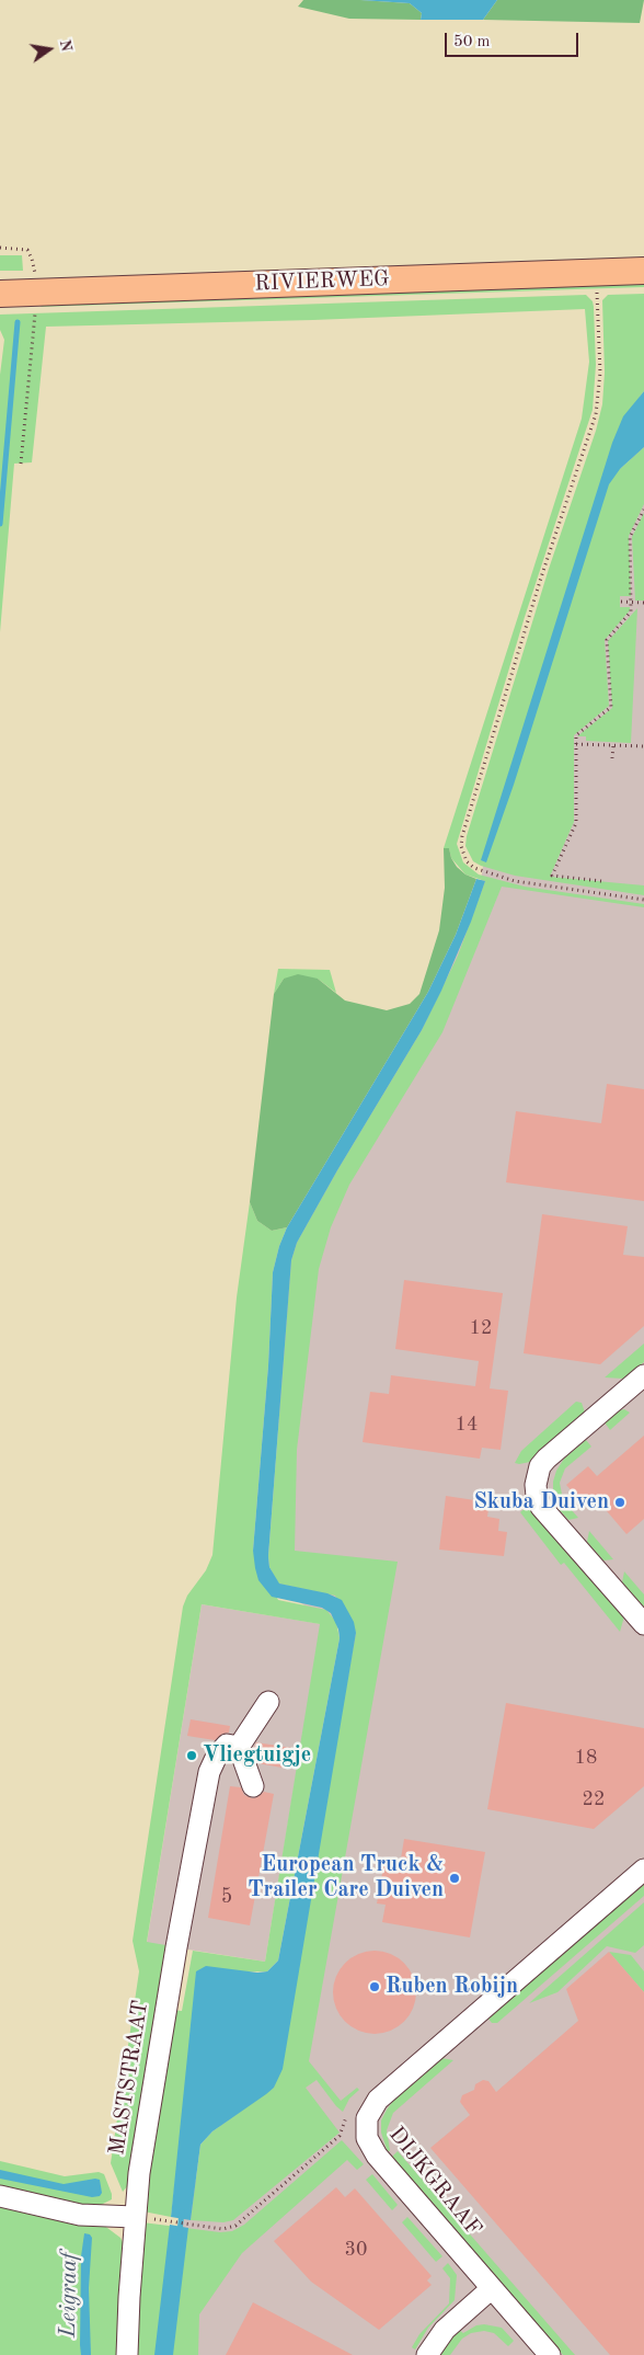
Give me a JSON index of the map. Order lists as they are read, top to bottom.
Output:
{
  "streets": {
    "main road": ["RIVIERWEG"],
    "street": ["MASTSTRAAT", "DIJKGRAAF"]
  },
  "water": ["Leigraaf"],
  "places": [
    "Skuba Duiven",
    "Vliegtuigje",
    "European Truck & Trailer Care Duiven",
    "Ruben Robijn"
  ],
  "house_numbers": [
    "12",
    "14",
    "18",
    "22",
    "5",
    "30"
  ],
  "scale_bar": "50 m",
  "north": "right"
}
